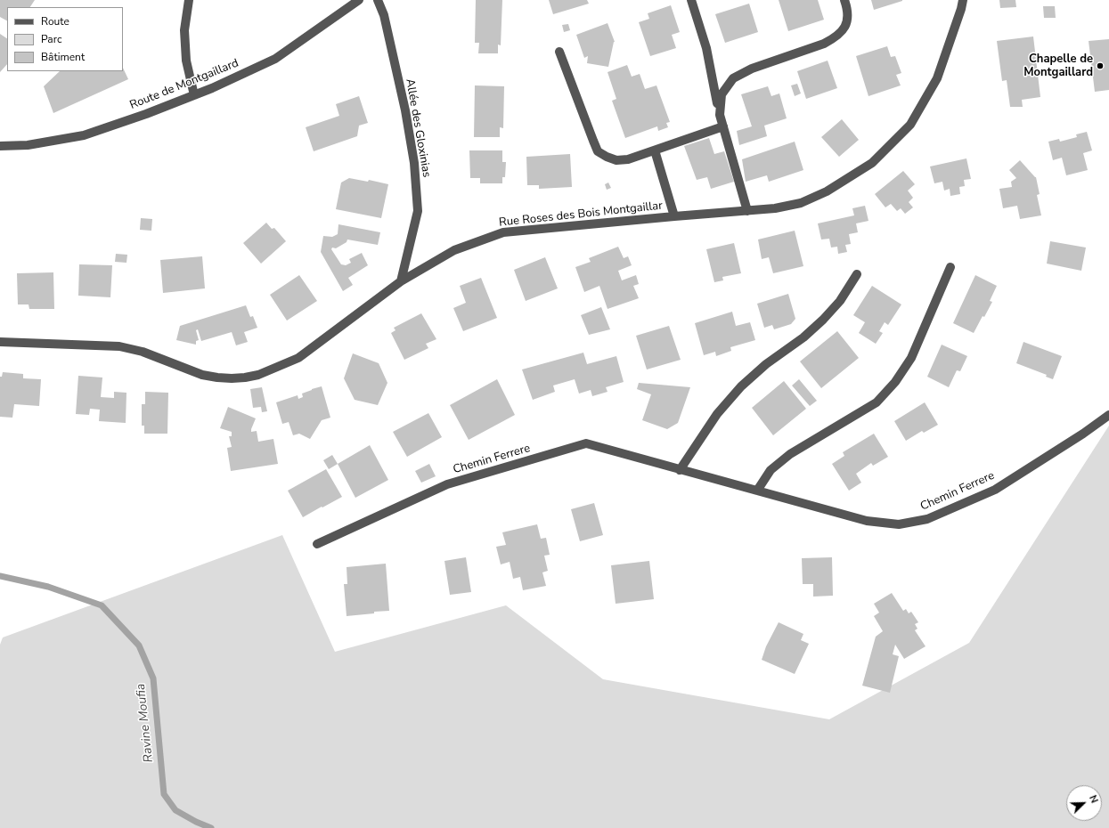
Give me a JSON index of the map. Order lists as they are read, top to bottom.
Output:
{
  "streets": {
    "street": [
      "Route de Montgaillard",
      "Allée des Gloxinias",
      "Rue Roses des Bois Montgaillar",
      "Chemin Ferrere"
    ]
  },
  "crossings": [
    ["Allée des Gloxinias", "Rue Roses des Bois Montgaillar"]
  ],
  "water": ["Ravine Moufia"],
  "places": ["Chapelle de Montgaillard"],
  "legend": ["Route", "Parc", "Bâtiment"],
  "north": "top right"
}
